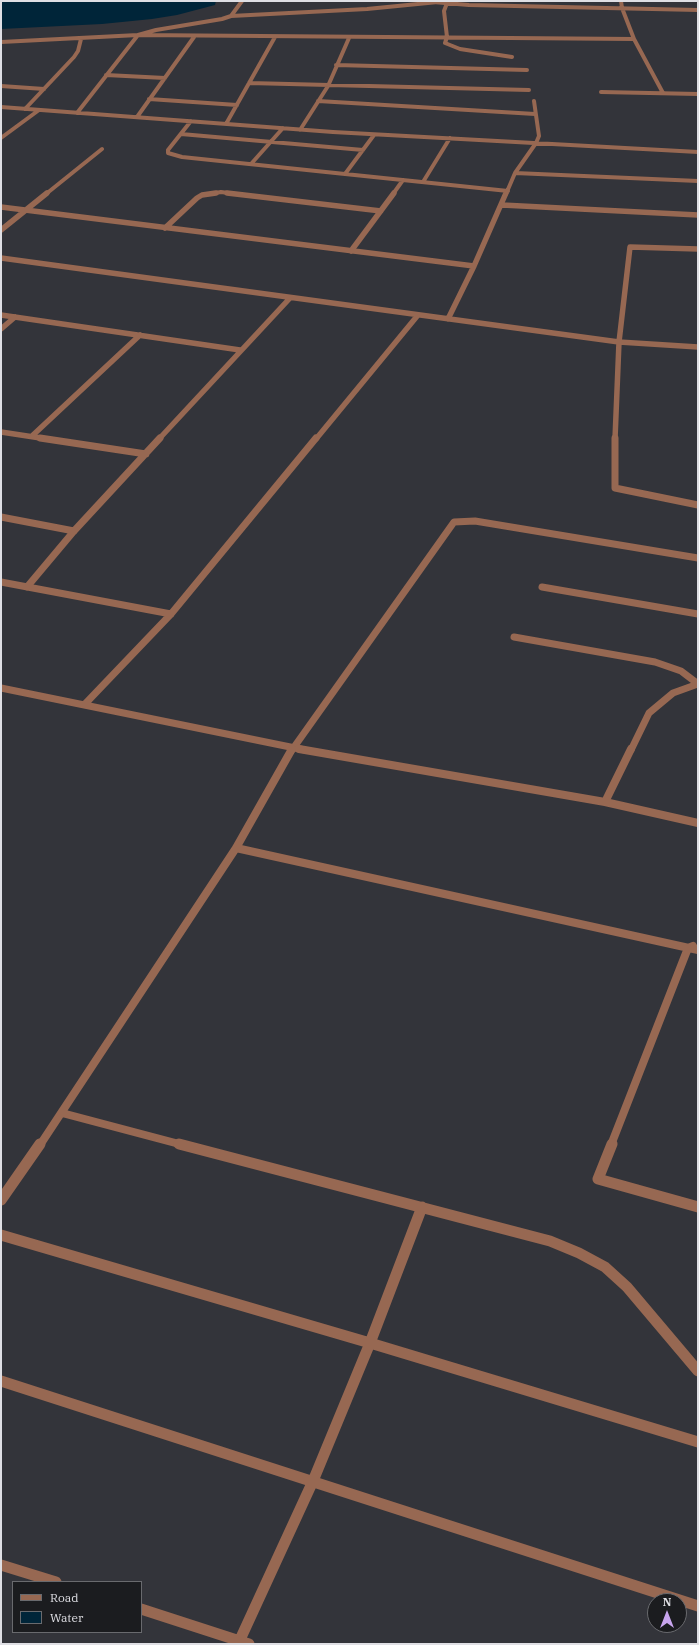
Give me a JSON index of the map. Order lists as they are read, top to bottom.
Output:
{
  "legend": ["Road", "Water"],
  "north": "top"
}
